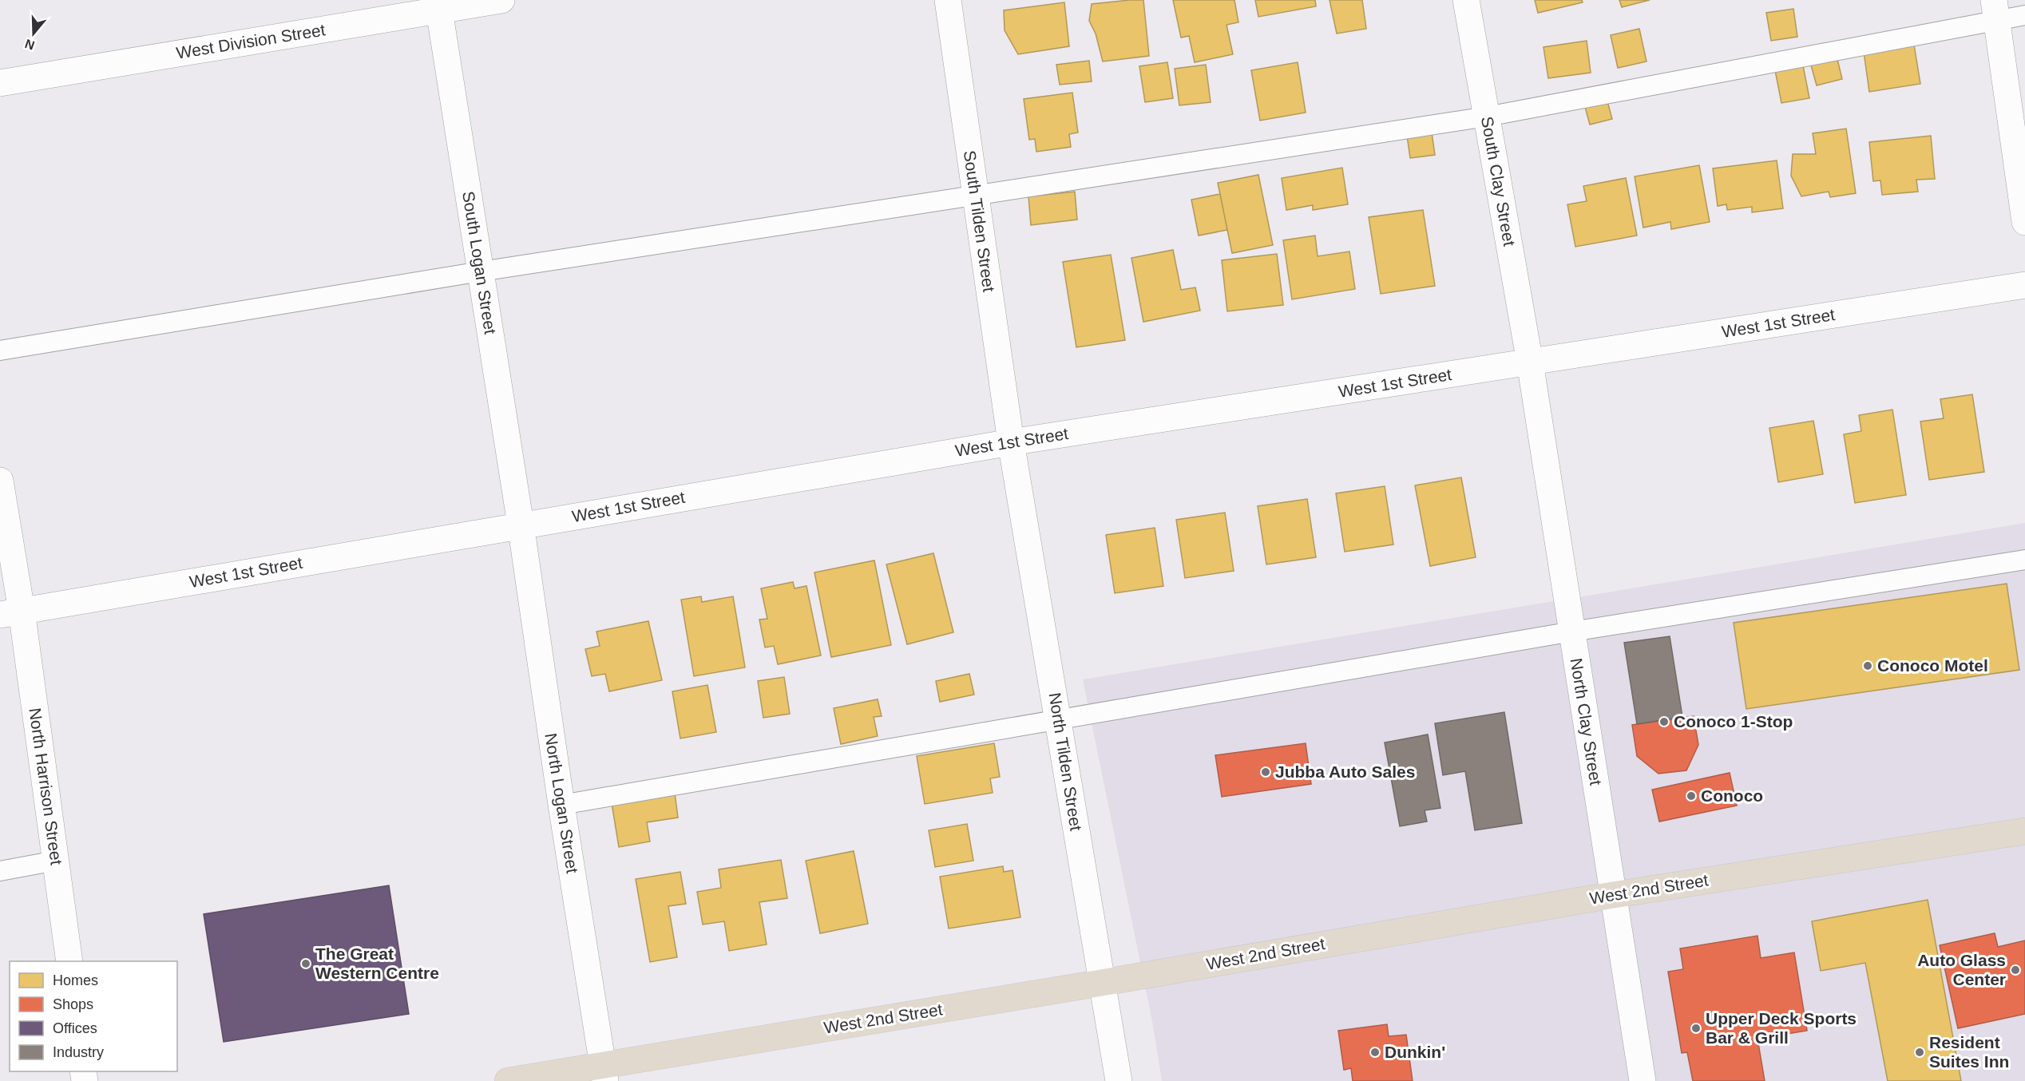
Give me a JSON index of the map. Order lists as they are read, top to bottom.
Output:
{
  "streets": {
    "highway": ["West 2nd Street"],
    "street": [
      "West Division Street",
      "South Clay Street",
      "South Tilden Street",
      "South Logan Street",
      "West 1st Street",
      "North Clay Street",
      "North Tilden Street",
      "North Harrison Street",
      "North Logan Street"
    ]
  },
  "crossings": [
    ["West Division Street", "South Logan Street"],
    ["South Clay Street", "West 1st Street"],
    ["South Clay Street", "North Clay Street"],
    ["South Tilden Street", "West 1st Street"],
    ["South Tilden Street", "North Tilden Street"],
    ["South Logan Street", "West 1st Street"],
    ["South Logan Street", "North Logan Street"],
    ["West 1st Street", "North Clay Street"],
    ["West 1st Street", "North Tilden Street"],
    ["West 1st Street", "North Harrison Street"],
    ["West 1st Street", "North Logan Street"],
    ["North Clay Street", "West 2nd Street"],
    ["North Tilden Street", "West 2nd Street"],
    ["North Logan Street", "West 2nd Street"]
  ],
  "places": [
    "Conoco Motel",
    "Conoco 1-Stop",
    "Jubba Auto Sales",
    "Conoco",
    "The Great Western Centre",
    "Auto Glass Center",
    "Upper Deck Sports Bar & Grill",
    "Dunkin'",
    "Resident Suites Inn"
  ],
  "legend": [
    "Homes",
    "Shops",
    "Offices",
    "Industry"
  ],
  "north": "bottom"
}
